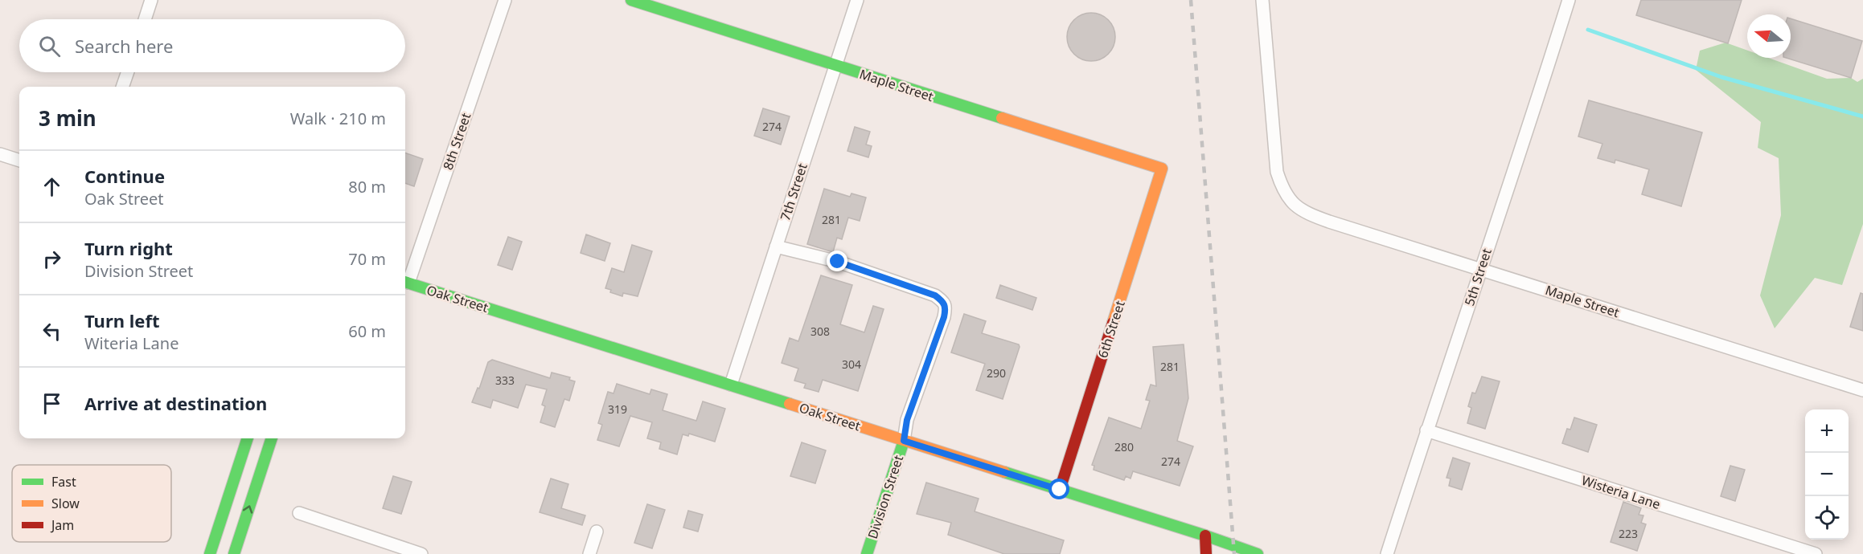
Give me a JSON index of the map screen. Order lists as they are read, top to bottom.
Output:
{
  "streets": {
    "main road": [
      "Maple Street",
      "Oak Street",
      "6th Street",
      "Division Street"
    ],
    "street": [
      "8th Street",
      "7th Street",
      "5th Street",
      "Wisteria Lane"
    ]
  },
  "crossings": [
    ["Maple Street", "7th Street"],
    ["Maple Street", "5th Street"],
    ["Maple Street", "6th Street"],
    ["8th Street", "Oak Street"],
    ["7th Street", "Oak Street"],
    ["7th Street", "Division Street"],
    ["5th Street", "Wisteria Lane"],
    ["Oak Street", "6th Street"],
    ["Oak Street", "Division Street"]
  ],
  "house_numbers": [
    "274",
    "281",
    "308",
    "304",
    "281",
    "290",
    "333",
    "319",
    "280",
    "274",
    "223"
  ],
  "legend": ["Fast", "Slow", "Jam"],
  "north": "left",
  "page": {
    "search": "Search here",
    "heading": ["3 min", "Walk · 210 m"],
    "list": [
      ["Continue", "Oak Street", "80 m"],
      ["Turn right", "Division Street", "70 m"],
      ["Turn left", "Witeria Lane", "60 m"],
      "Arrive at destination"
    ],
    "map_buttons": ["+", "−"]
  }
}
